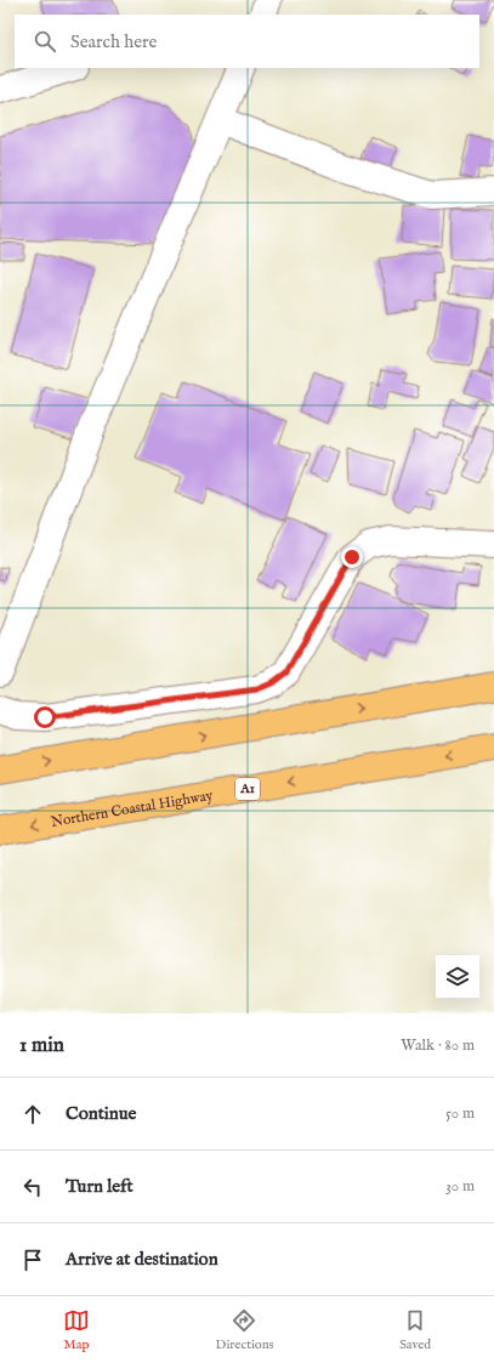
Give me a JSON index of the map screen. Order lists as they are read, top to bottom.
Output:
{
  "streets": {
    "highway": ["A1", "Northern Coastal Highway"]
  },
  "page": {
    "search": "Search here",
    "heading": ["1 min", "Walk · 80 m"],
    "list": [
      ["Continue", "50 m"],
      ["Turn left", "30 m"],
      "Arrive at destination"
    ],
    "nav": ["Map", "Directions", "Saved"]
  }
}
